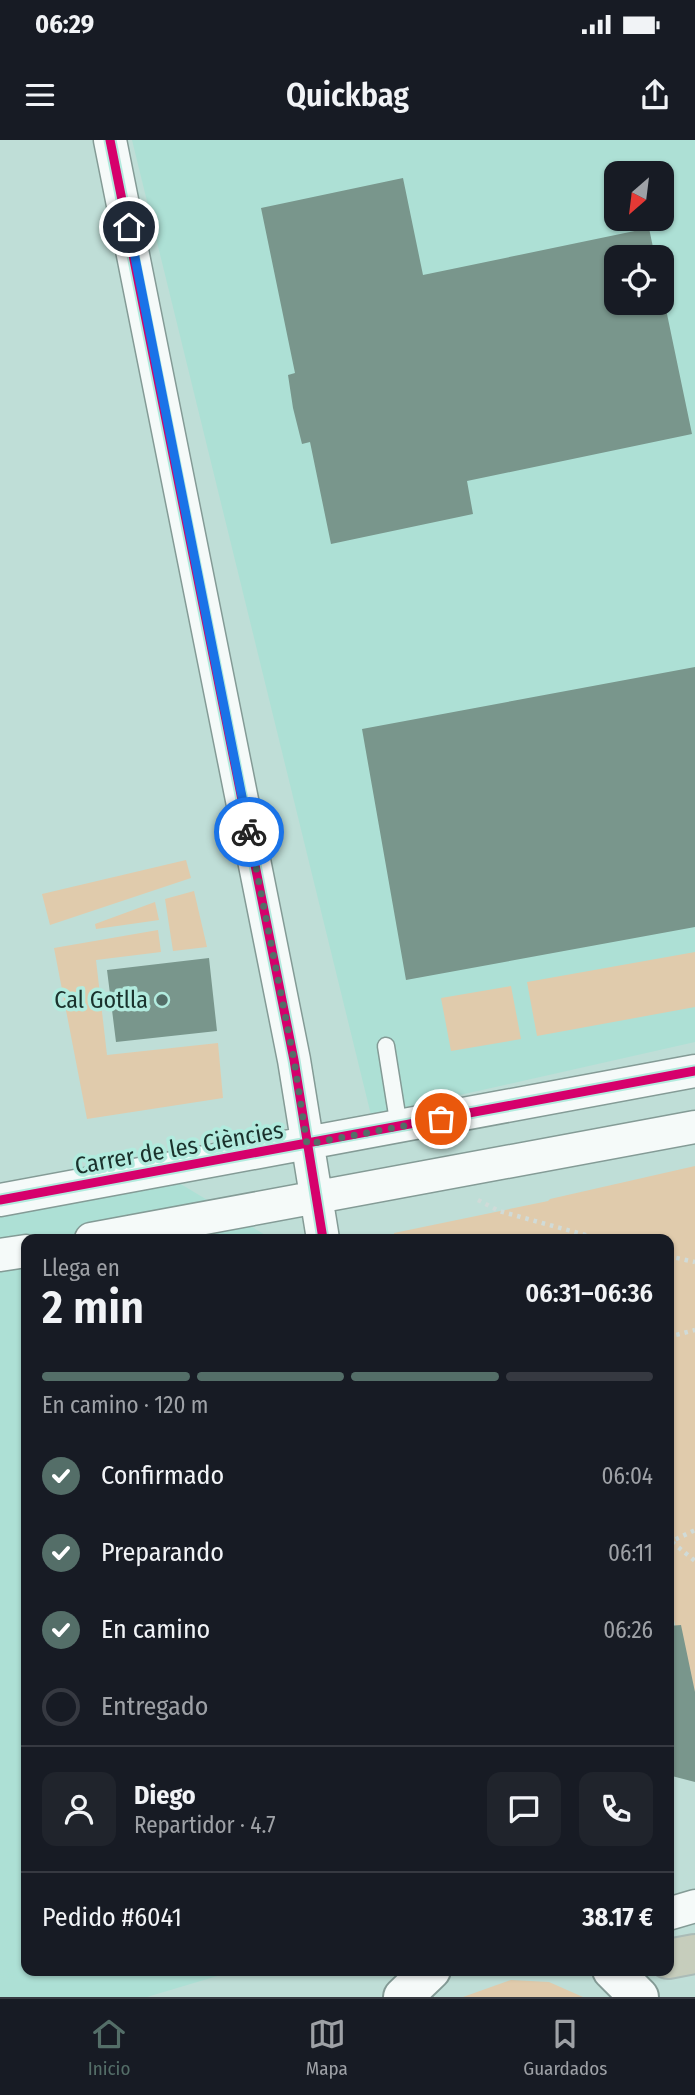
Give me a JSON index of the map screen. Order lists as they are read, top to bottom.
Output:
{
  "streets": {
    "street": ["Carrer de les Ciències"]
  },
  "places": ["Cal Gotlla"],
  "north": "bottom left",
  "page": {
    "status": "06:29",
    "header": "Quickbag",
    "heading": ["2 min", "Llega en", "06:31–06:36"],
    "panel": [
      "Diego",
      "Repartidor · 4.7",
      "Pedido #6041",
      "38.17 €"
    ],
    "bar": "En camino · 120 m",
    "list": [
      ["Confirmado", "06:04"],
      ["Preparando", "06:11"],
      ["En camino", "06:26"],
      "Entregado"
    ],
    "tabs": ["Inicio", "Mapa", "Guardados"]
  }
}
